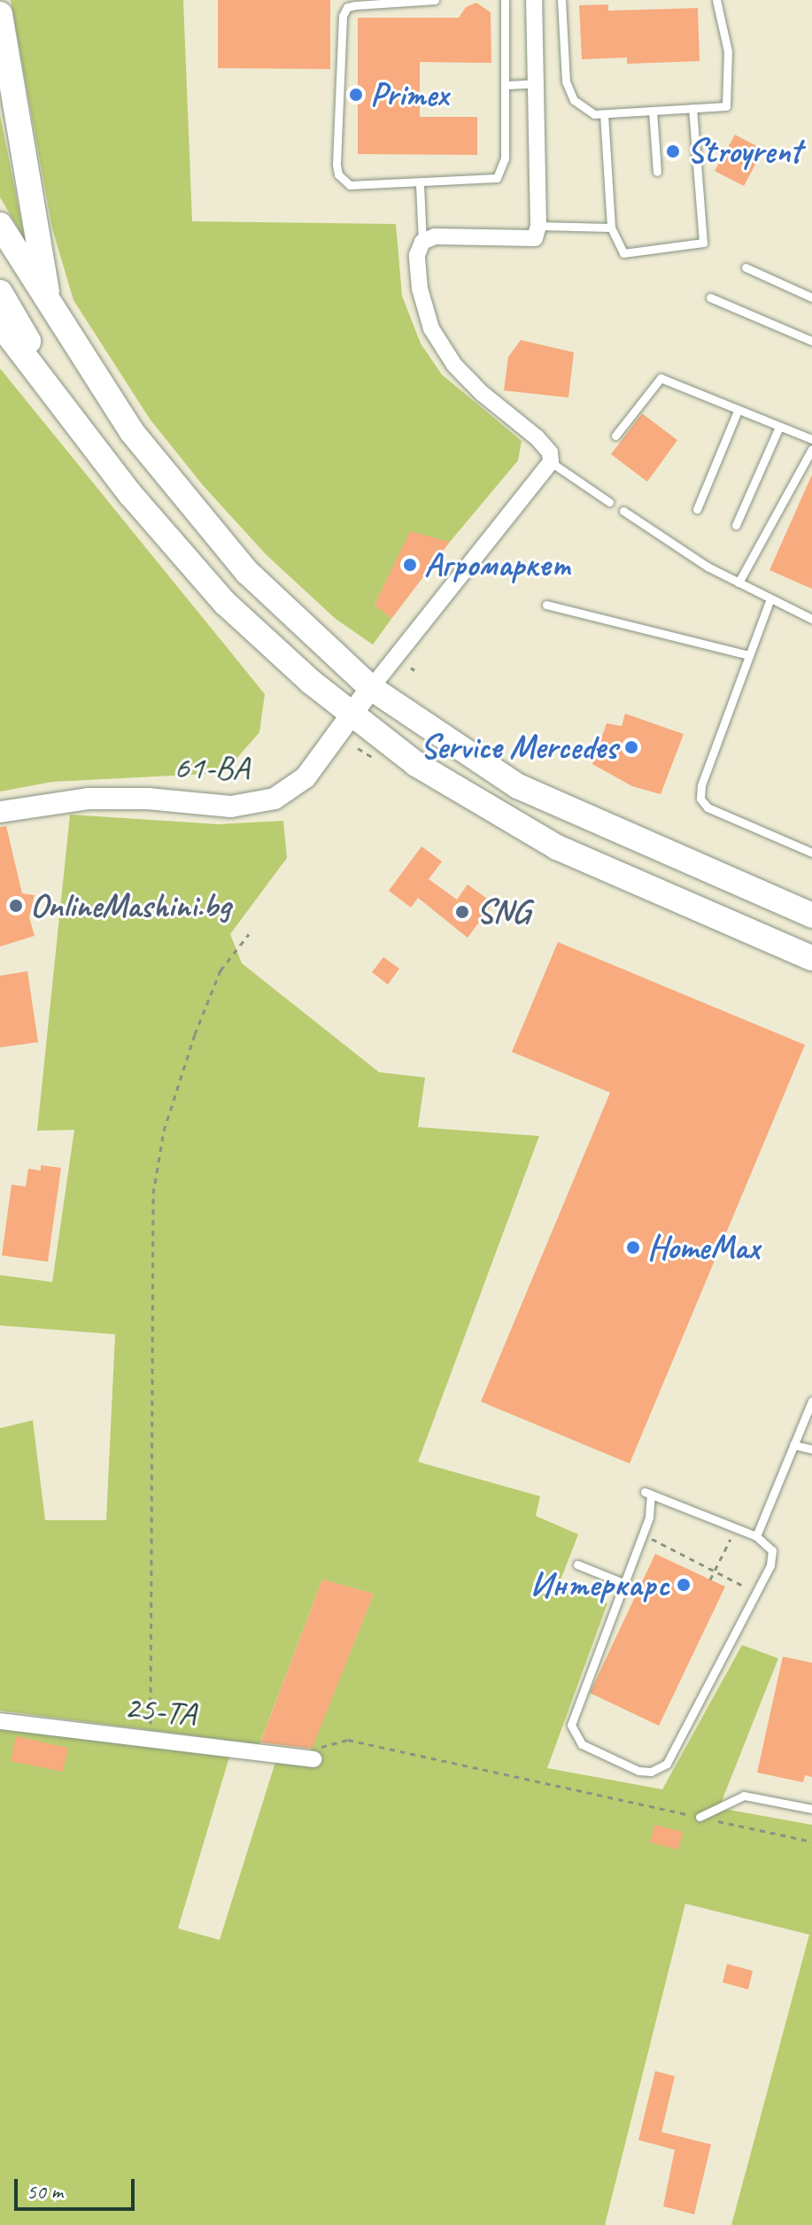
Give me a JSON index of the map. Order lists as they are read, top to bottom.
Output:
{
  "streets": {
    "street": ["61-ВА", "25-ТА"]
  },
  "places": [
    "Primex",
    "Stroyrent",
    "Агромаркет",
    "Service Mercedes",
    "ОnlineMashini.bg",
    "SNG",
    "HomeMax",
    "Интеркарс"
  ],
  "scale_bar": "50 m"
}
